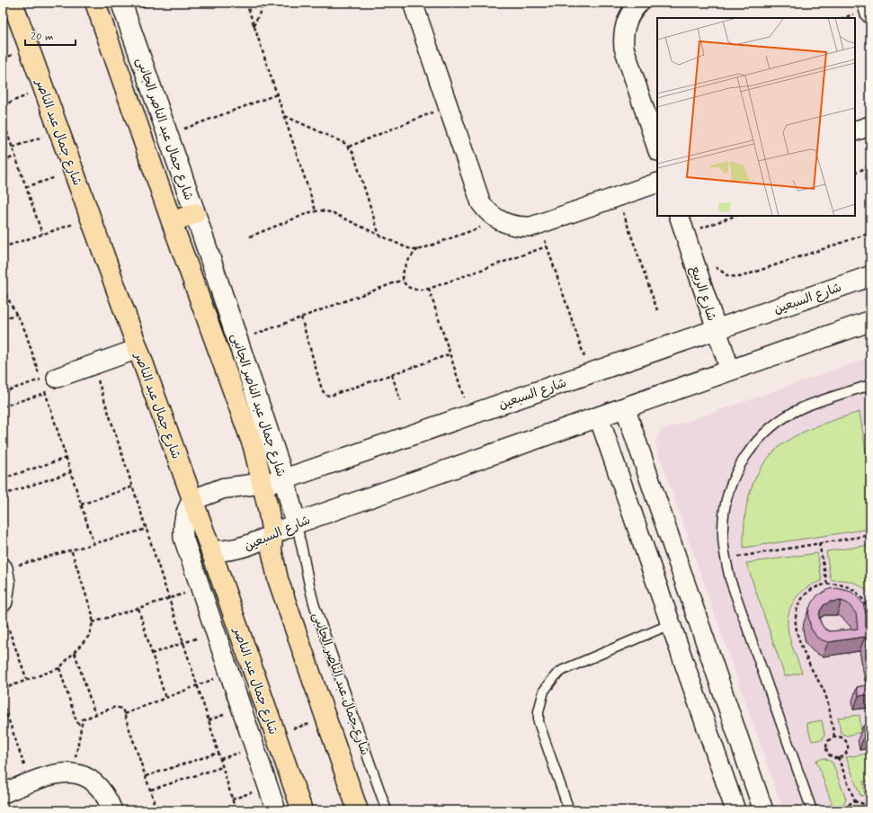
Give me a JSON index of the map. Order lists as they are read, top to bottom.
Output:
{
  "streets": {
    "main road": ["شارع جمال عبد الناصر الجانبى", "شارع جمال عبد الناصر", "شارع السبعين"],
    "street": ["شارع الربيع"]
  },
  "crossings": [
    ["شارع جمال عبد الناصر الجانبى", "شارع السبعين"],
    ["شارع جمال عبد الناصر", "شارع السبعين"],
    ["شارع الربيع", "شارع السبعين"]
  ],
  "scale_bar": "20 m"
}
